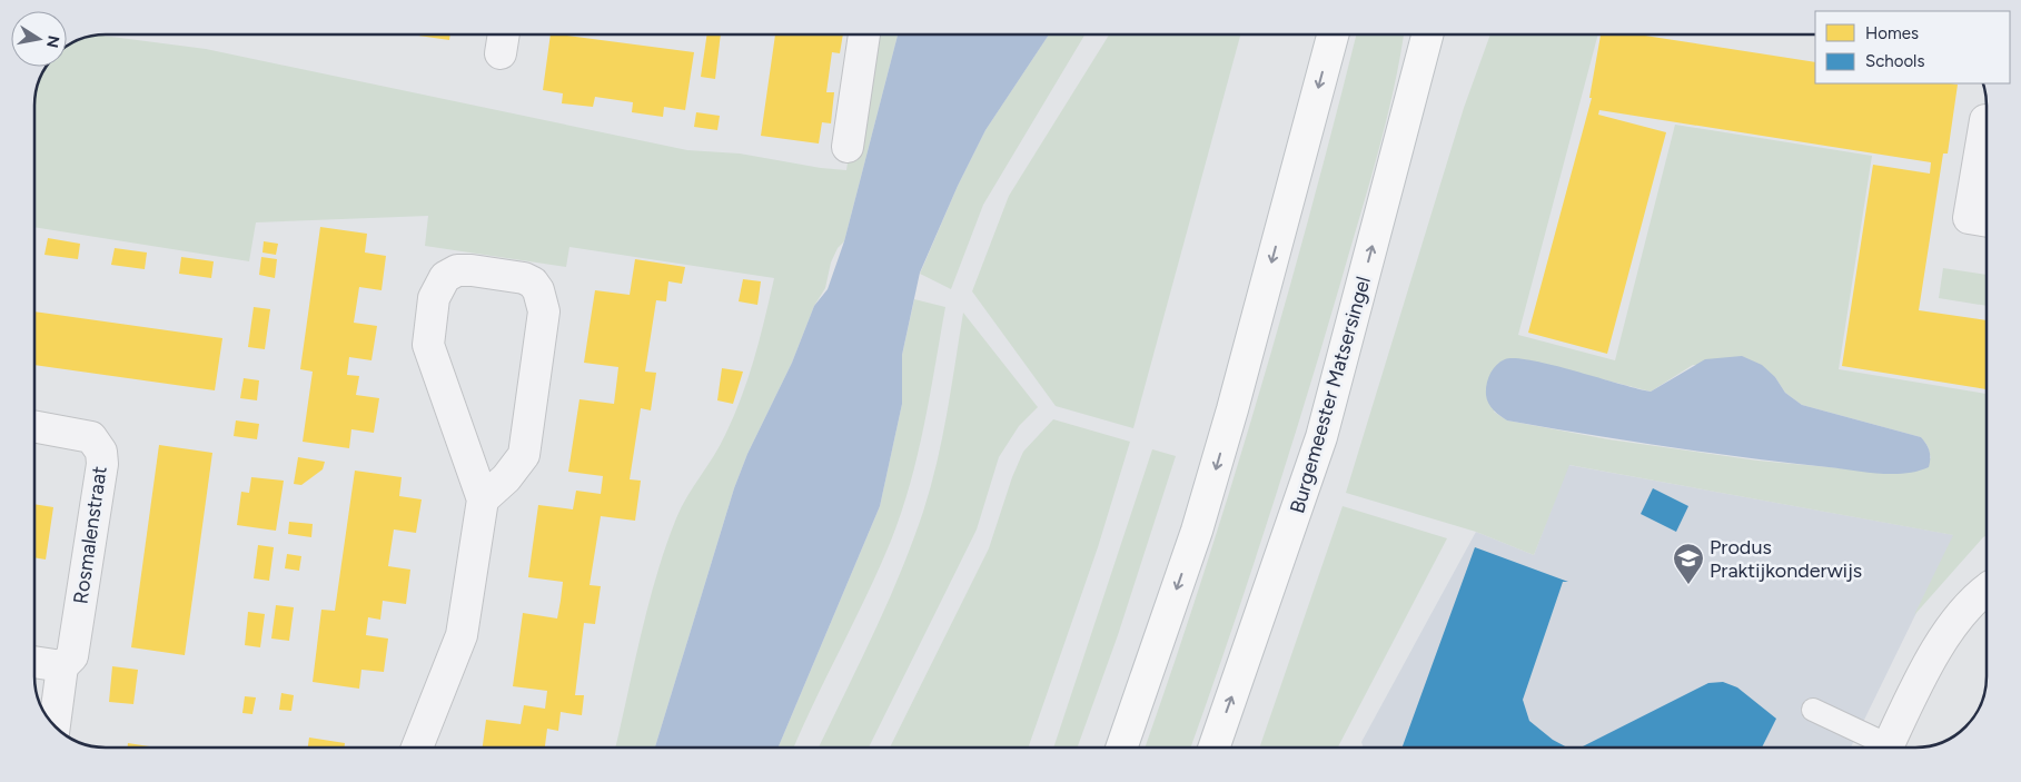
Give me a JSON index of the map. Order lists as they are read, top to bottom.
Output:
{
  "streets": {
    "main road": ["Burgemeester Matsersingel"],
    "street": ["Rosmalenstraat"]
  },
  "places": {
    "school or university": ["Produs Praktijkonderwijs"]
  },
  "legend": ["Homes", "Schools"],
  "north": "right"
}
